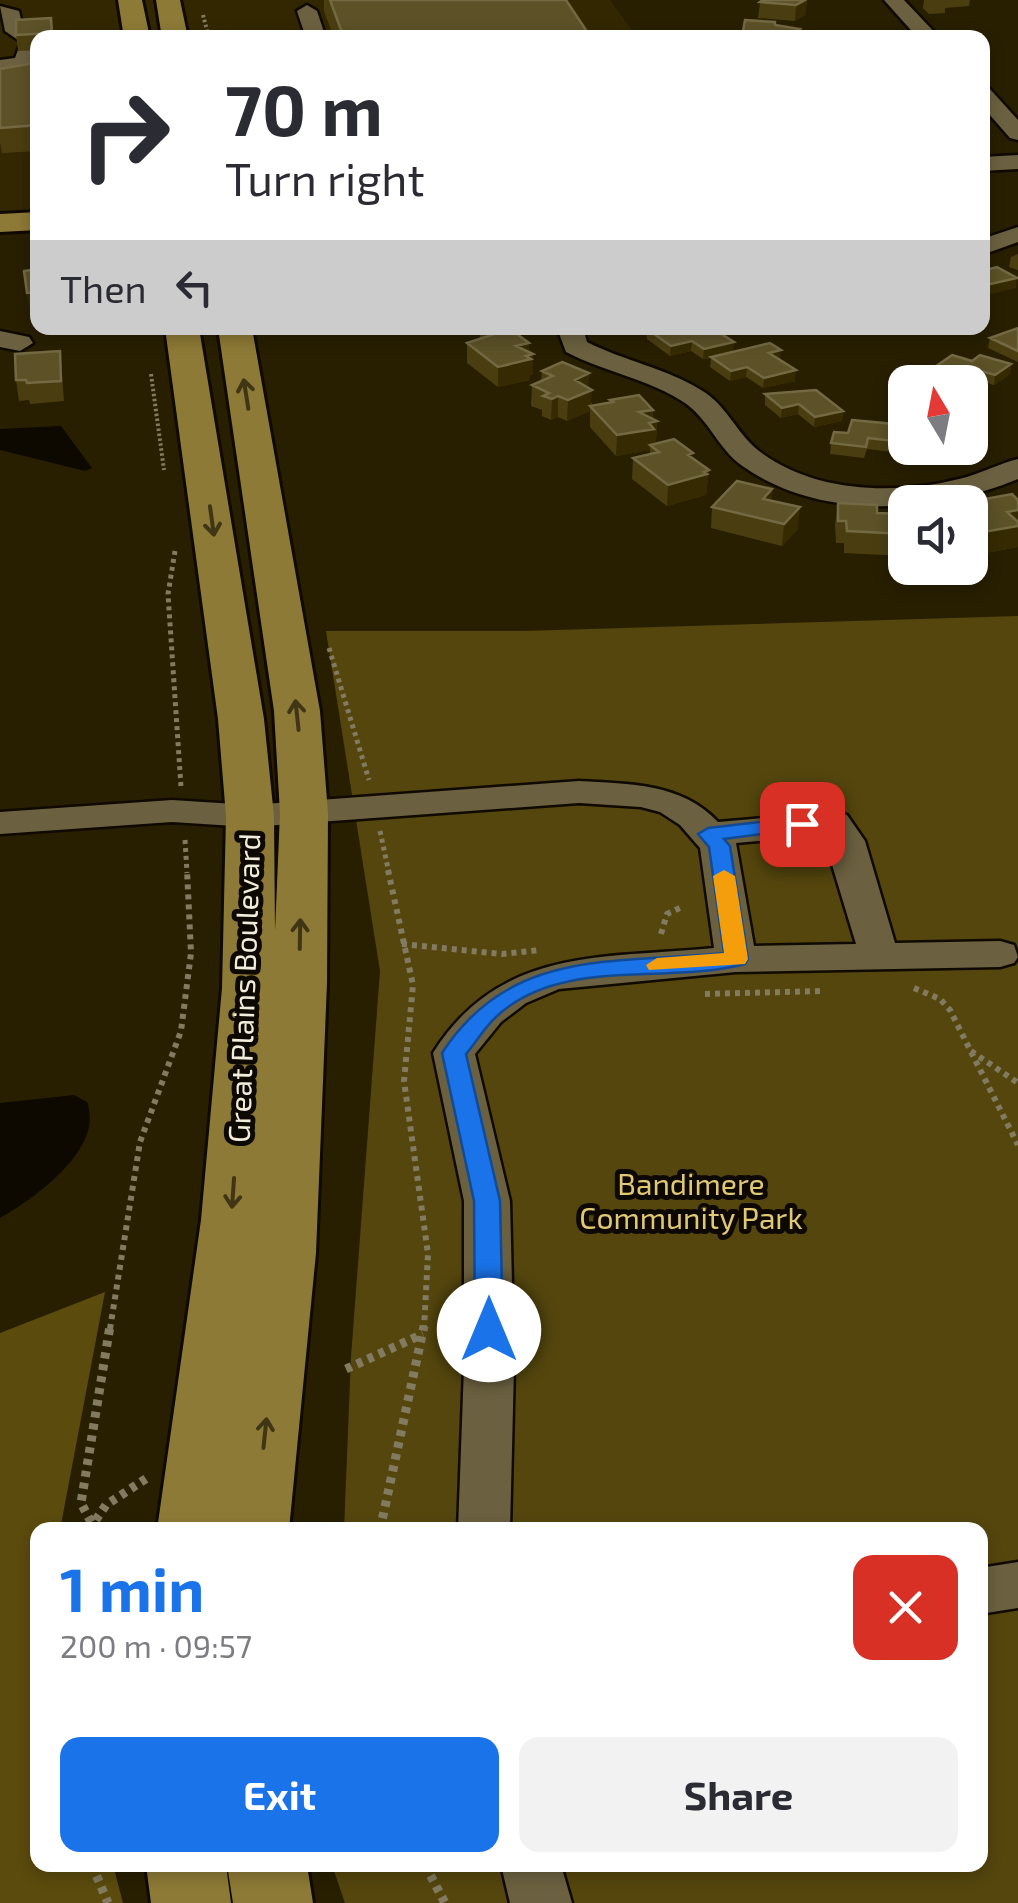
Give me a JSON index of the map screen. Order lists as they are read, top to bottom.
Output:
{
  "streets": {
    "main road": ["Great Plains Boulevard"]
  },
  "parks": ["Bandimere Community Park"],
  "north": "top",
  "page": {
    "turn": ["70 m", "Turn right"],
    "then": "Then",
    "heading": ["1 min", "200 m · 09:57"],
    "buttons": ["Exit", "Share"]
  }
}
